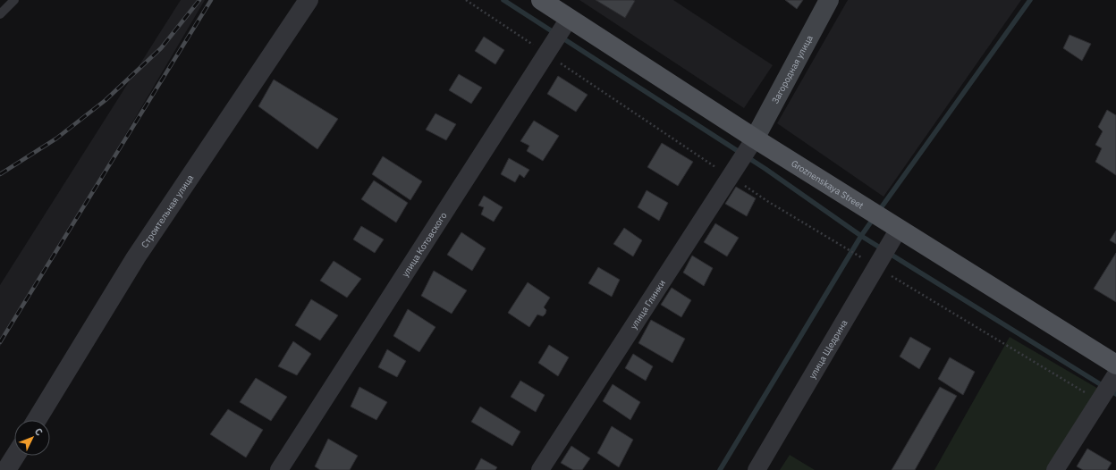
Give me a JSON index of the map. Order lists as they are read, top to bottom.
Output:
{
  "streets": {
    "main road": ["Загородная улица", "Groznenskaya Street"],
    "street": [
      "Строительная улица",
      "улица Котовского",
      "улица Глинки",
      "улица Щедрина"
    ]
  },
  "crossings": [
    ["Загородная улица", "Groznenskaya Street"],
    ["Загородная улица", "улица Глинки"],
    ["Groznenskaya Street", "улица Котовского"],
    ["Groznenskaya Street", "улица Глинки"],
    ["Groznenskaya Street", "улица Щедрина"]
  ],
  "north": "top right"
}
